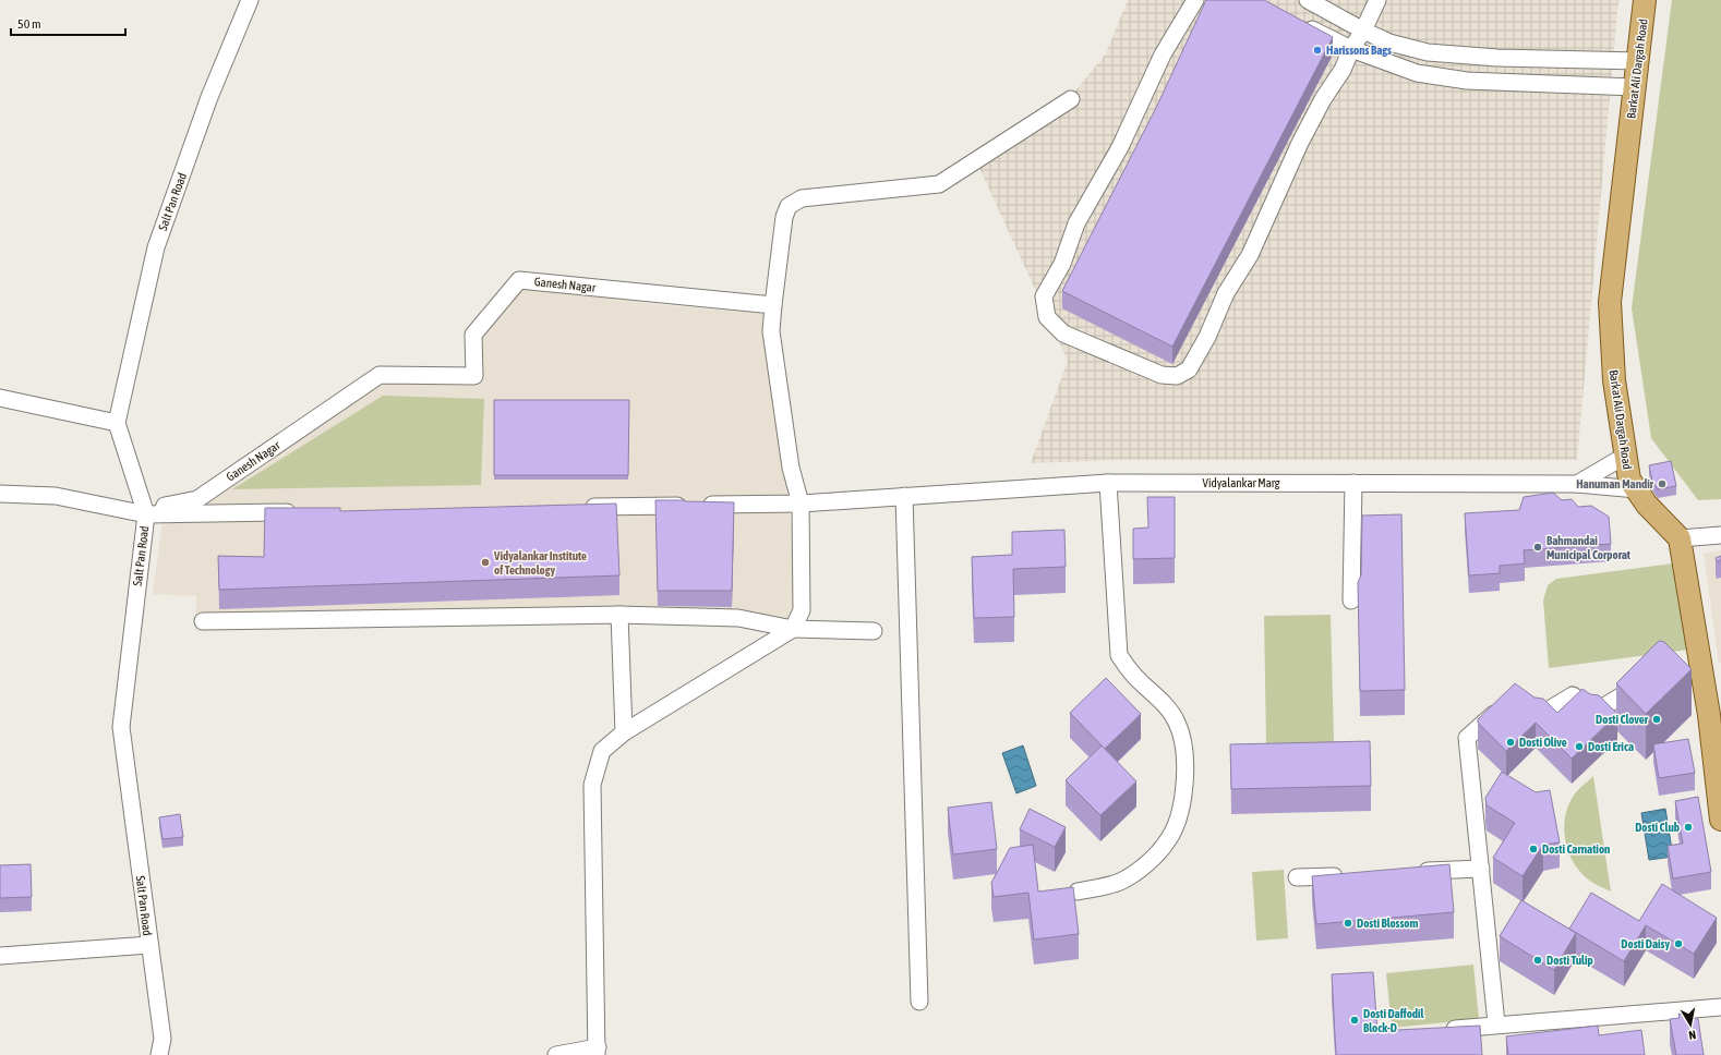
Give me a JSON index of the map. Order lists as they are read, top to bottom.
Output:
{
  "streets": {
    "main road": ["Barkat Ali Dargah Road"],
    "street": ["Salt Pan Road", "Ganesh Nagar", "Vidyalankar Marg"]
  },
  "crossings": [
    ["Barkat Ali Dargah Road", "Vidyalankar Marg"],
    ["Salt Pan Road", "Ganesh Nagar"]
  ],
  "places": [
    "Harissons Bags",
    "Hanuman Mandir",
    "Bahmandai Municipal Corporat",
    "Vidyalankar Institute of Technology",
    "Dosti Clover",
    "Dosti Olive",
    "Dosti Erica",
    "Dosti Club",
    "Dosti Carnation",
    "Dosti Blossom",
    "Dosti Daisy",
    "Dosti Tulip",
    "Dosti Daffodil Block-D"
  ],
  "scale_bar": "50 m",
  "north": "bottom"
}
